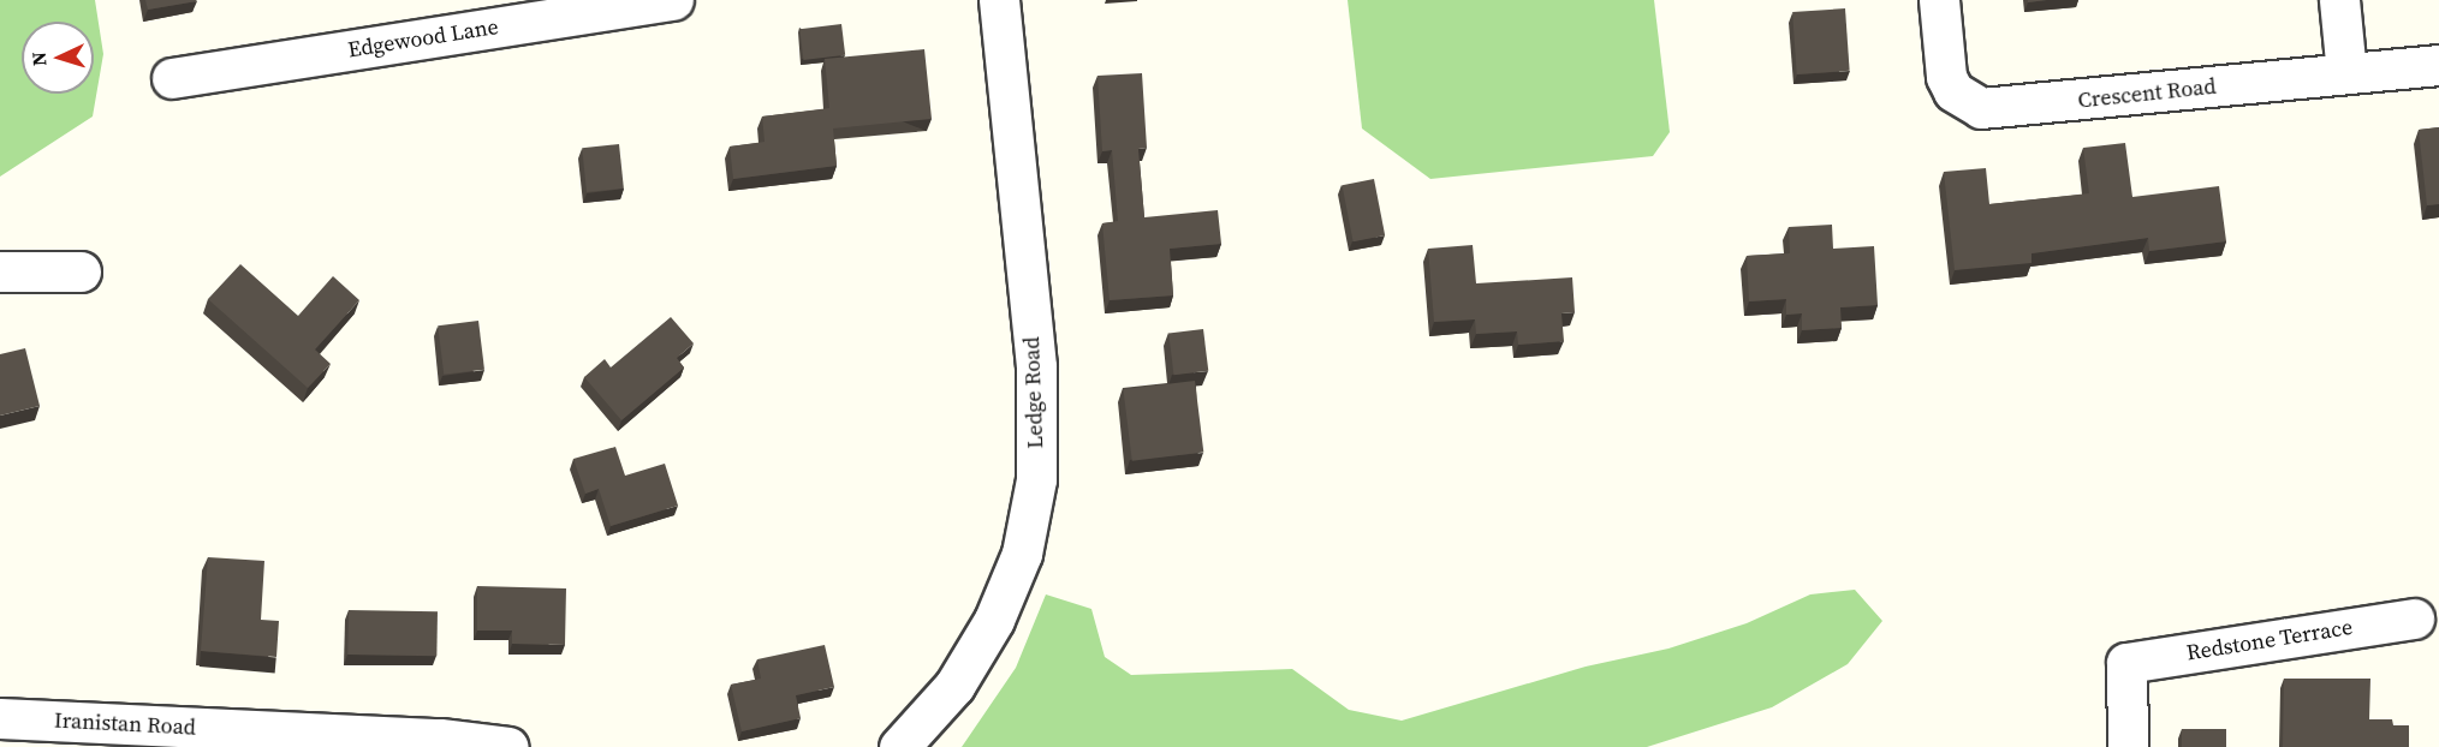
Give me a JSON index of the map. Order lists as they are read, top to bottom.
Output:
{
  "streets": {
    "street": [
      "Edgewood Lane",
      "Crescent Road",
      "Ledge Road",
      "Redstone Terrace",
      "Iranistan Road"
    ]
  },
  "north": "left"
}
